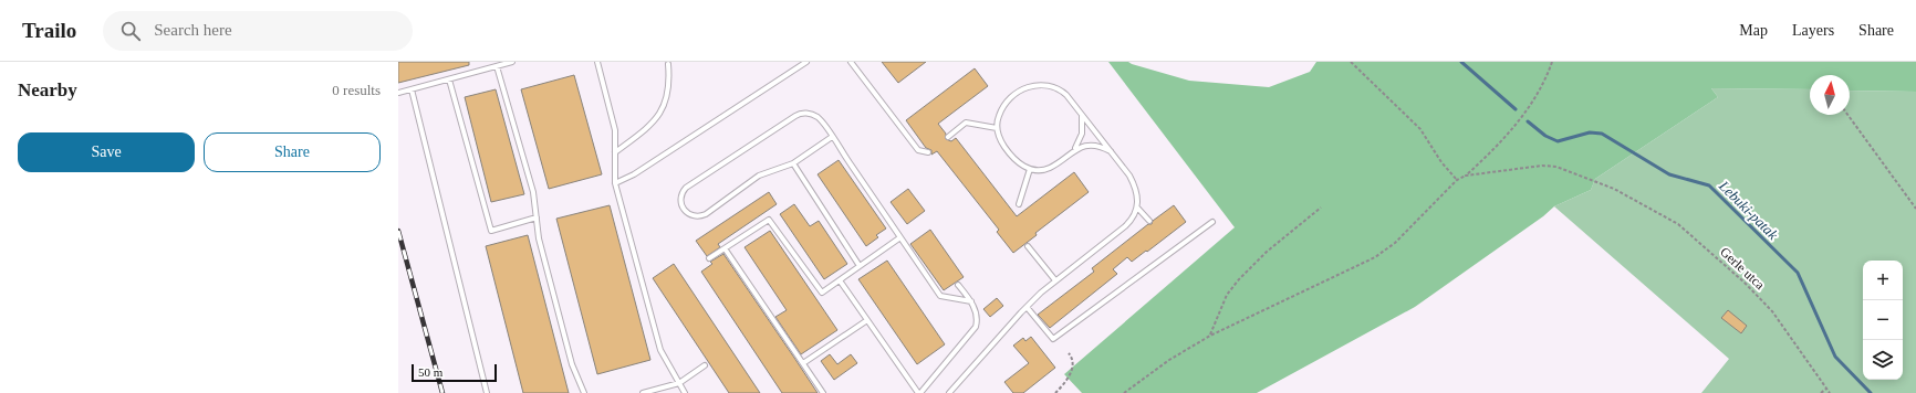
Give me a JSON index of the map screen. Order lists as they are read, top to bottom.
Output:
{
  "streets": {
    "path": ["Gerle utca"]
  },
  "water": ["Lebuki-patak"],
  "scale_bar": "50 m",
  "north": "top",
  "page": {
    "header": "Trailo",
    "search": "Search here",
    "nav": ["Map", "Layers", "Share"],
    "heading": ["Nearby", "0 results"],
    "buttons": ["Save", "Share"],
    "map_buttons": ["+", "−"],
    "scale": "50 m"
  }
}
